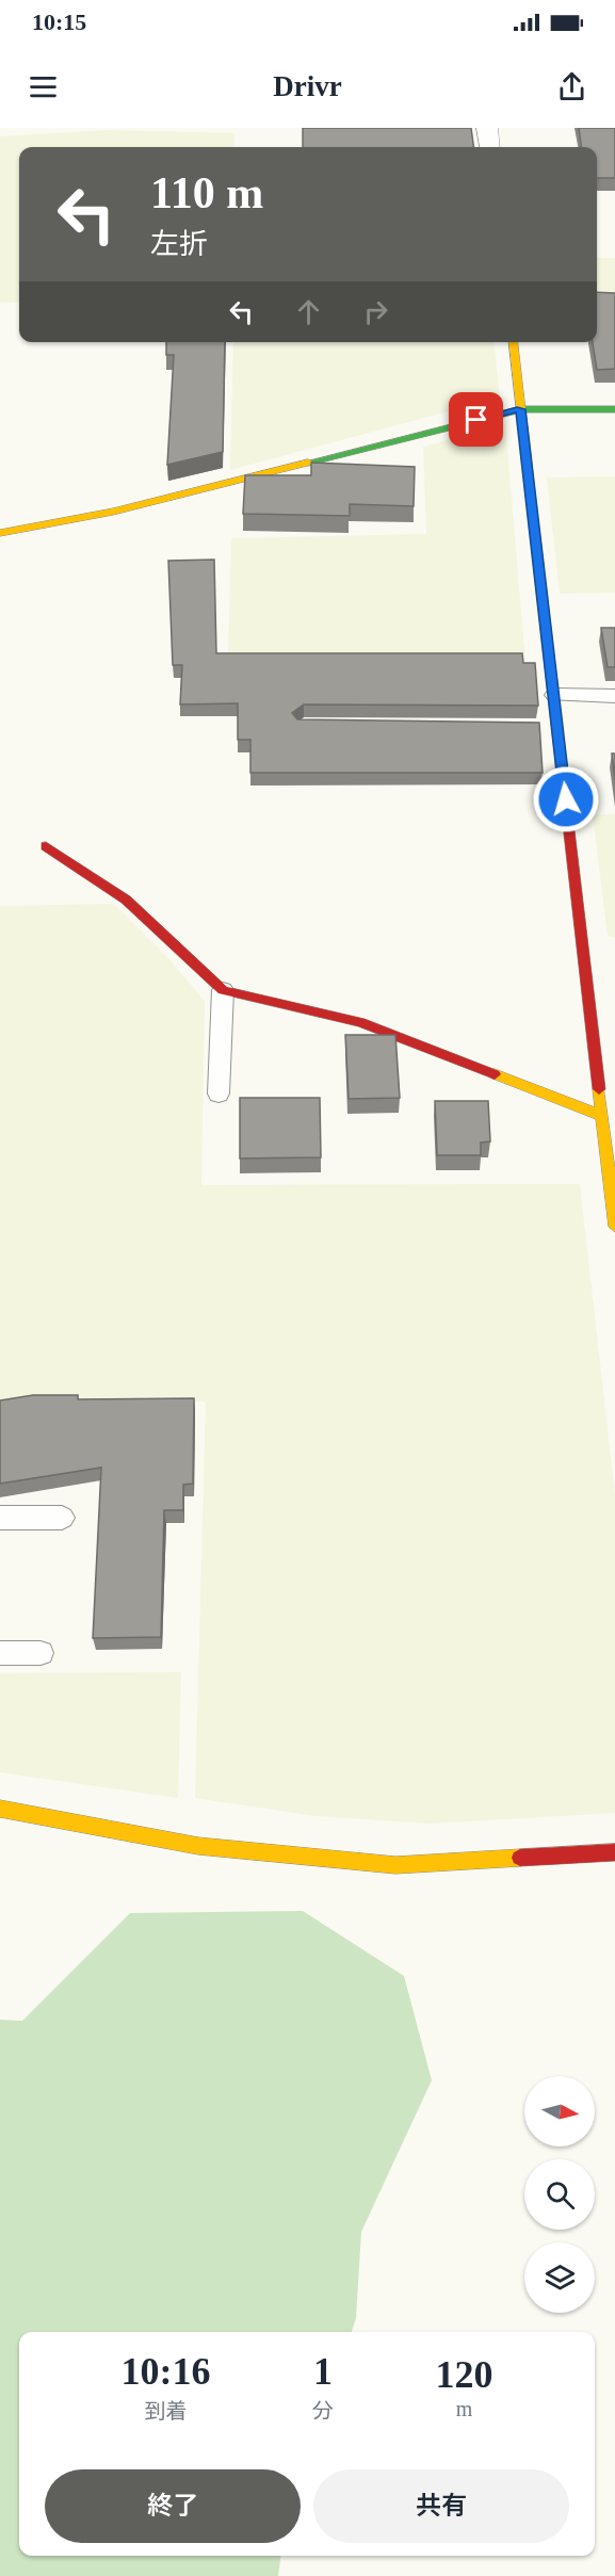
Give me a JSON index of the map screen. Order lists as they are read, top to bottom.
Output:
{
  "north": "right",
  "page": {
    "status": "10:15",
    "header": "Drivr",
    "turn": ["110 m", "左折"],
    "eta": [
      "10:16",
      "到着",
      "1",
      "分",
      "120",
      "m"
    ],
    "buttons": ["終了", "共有"]
  }
}
